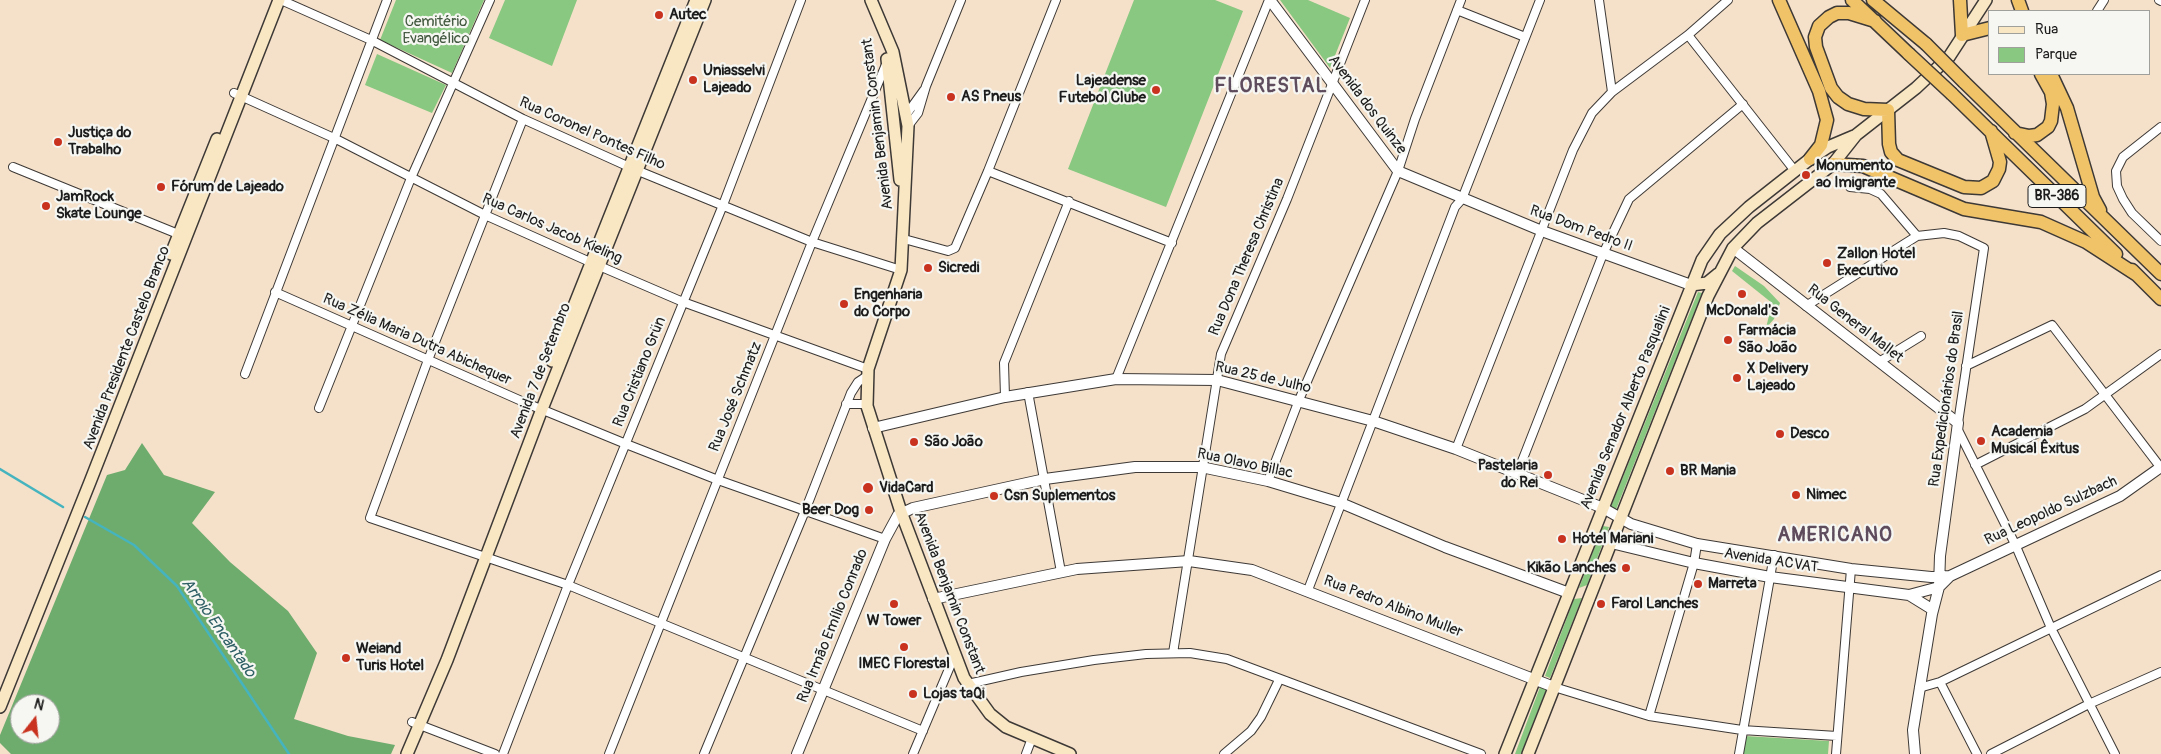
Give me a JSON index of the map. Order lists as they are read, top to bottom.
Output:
{
  "streets": {
    "highway": ["BR-386"],
    "main road": [
      "Avenida Benjamin Constant",
      "Avenida Presidente Castelo Branco",
      "Avenida 7 de Setembro",
      "Avenida Senador Alberto Pasqualini"
    ],
    "street": [
      "Avenida dos Quinze",
      "Rua Coronel Pontes Filho",
      "Rua Carlos Jacob Kieling",
      "Rua Dom Pedro II",
      "Rua Dona Theresa Christina",
      "Rua General Mallet",
      "Rua Zélia Maria Dutra Abichequer",
      "Rua Cristiano Grün",
      "Rua 25 de Julho",
      "Rua José Schmatz",
      "Rua Expedicionários do Brasil",
      "Rua Olavo Billac",
      "Rua Leopoldo Sulzbach",
      "Avenida ACVAT",
      "Rua Pedro Albino Muller",
      "Rua Irmão Emílio Conrado"
    ]
  },
  "crossings": [
    ["Avenida dos Quinze", "Rua Dom Pedro II"],
    ["Avenida dos Quinze", "Rua Dona Theresa Christina"],
    ["Avenida Benjamin Constant", "Rua Coronel Pontes Filho"],
    ["Avenida Benjamin Constant", "Rua Carlos Jacob Kieling"],
    ["Avenida Benjamin Constant", "Rua 25 de Julho"],
    ["Avenida Benjamin Constant", "Rua José Schmatz"],
    ["Avenida Benjamin Constant", "Rua Olavo Billac"],
    ["Avenida Benjamin Constant", "Rua Pedro Albino Muller"],
    ["Avenida Benjamin Constant", "Rua Irmão Emílio Conrado"],
    ["Rua Coronel Pontes Filho", "Avenida Presidente Castelo Branco"],
    ["Rua Coronel Pontes Filho", "Avenida 7 de Setembro"],
    ["Rua Coronel Pontes Filho", "Rua Cristiano Grün"],
    ["Rua Coronel Pontes Filho", "Rua José Schmatz"],
    ["Rua Carlos Jacob Kieling", "Avenida Presidente Castelo Branco"],
    ["Rua Carlos Jacob Kieling", "Avenida 7 de Setembro"],
    ["Rua Carlos Jacob Kieling", "Rua Cristiano Grün"],
    ["Rua Carlos Jacob Kieling", "Rua José Schmatz"],
    ["Rua Dom Pedro II", "Avenida Senador Alberto Pasqualini"],
    ["Rua Dona Theresa Christina", "Rua 25 de Julho"],
    ["Rua Dona Theresa Christina", "Rua Olavo Billac"],
    ["Rua Dona Theresa Christina", "Rua Pedro Albino Muller"],
    ["Rua General Mallet", "Rua Expedicionários do Brasil"],
    ["Rua General Mallet", "Avenida Senador Alberto Pasqualini"],
    ["Rua Zélia Maria Dutra Abichequer", "Avenida 7 de Setembro"],
    ["Rua Zélia Maria Dutra Abichequer", "Rua Cristiano Grün"],
    ["Rua Zélia Maria Dutra Abichequer", "Rua José Schmatz"],
    ["Rua Zélia Maria Dutra Abichequer", "Rua Irmão Emílio Conrado"],
    ["Rua 25 de Julho", "Avenida Senador Alberto Pasqualini"],
    ["Rua 25 de Julho", "Avenida ACVAT"],
    ["Rua Expedicionários do Brasil", "Rua Leopoldo Sulzbach"],
    ["Rua Expedicionários do Brasil", "Avenida ACVAT"],
    ["Avenida Senador Alberto Pasqualini", "Rua Olavo Billac"],
    ["Avenida Senador Alberto Pasqualini", "Avenida ACVAT"],
    ["Avenida Senador Alberto Pasqualini", "Rua Pedro Albino Muller"],
    ["Rua Olavo Billac", "Rua Irmão Emílio Conrado"],
    ["Rua Leopoldo Sulzbach", "Avenida ACVAT"]
  ],
  "districts": ["FLORESTAL", "AMERICANO"],
  "water": ["Arroio Encantado"],
  "parks": ["Cemitério Evangélico"],
  "places": [
    "Autec",
    "Uniasselvi Lajeado",
    "Lajeadense Futebol Clube",
    "AS Pneus",
    "Justiça do Trabalho",
    "Monumento ao Imigrante",
    "Fórum de Lajeado",
    "JamRock Skate Lounge",
    "Zallon Hotel Executivo",
    "Sicredi",
    "McDonald's",
    "Engenharia do Corpo",
    "Farmácia São João",
    "X Delivery Lajeado",
    "Desco",
    "Academia Musical Êxitus",
    "São João",
    "BR Mania",
    "Pastelaria do Rei",
    "VidaCard",
    "Nimec",
    "Csn Suplementos",
    "Beer Dog",
    "Hotel Mariani",
    "Kikão Lanches",
    "Marreta",
    "W Tower",
    "Farol Lanches",
    "IMEC Florestal",
    "Weiand Turis Hotel",
    "Lojas taQi"
  ],
  "legend": ["Rua", "Parque"],
  "north": "top"
}
